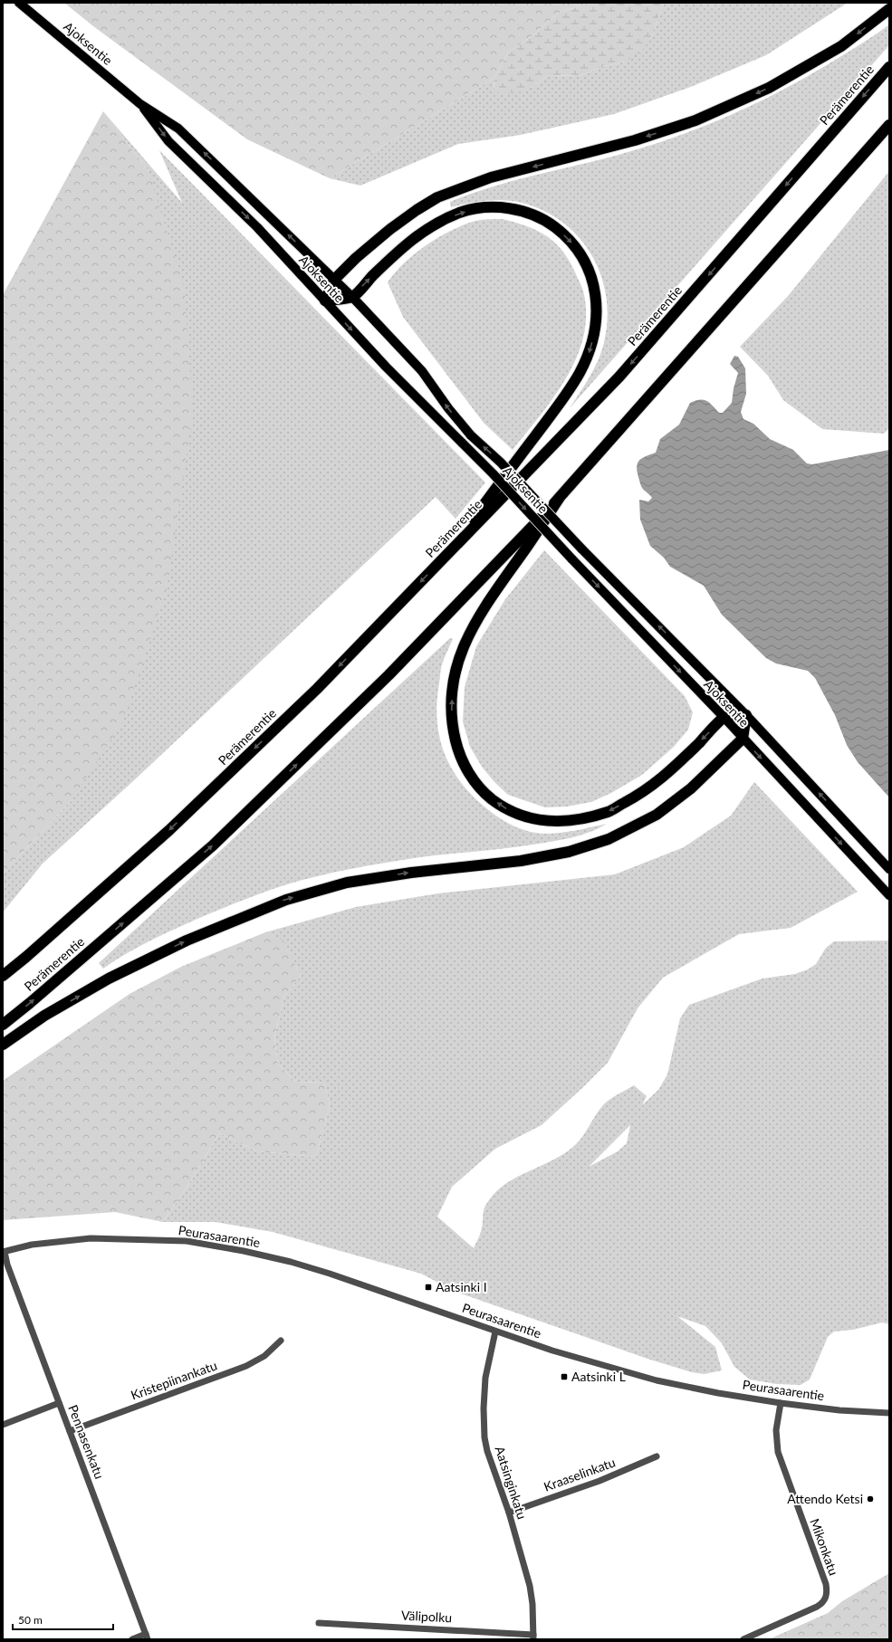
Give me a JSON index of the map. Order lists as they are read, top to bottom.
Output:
{
  "streets": {
    "highway": ["Perämerentie"],
    "main road": ["Ajoksentie"],
    "street": [
      "Peurasaarentie",
      "Kristepiinankatu",
      "Pennasenkatu",
      "Kraaselinkatu",
      "Aatsinginkatu",
      "Mikonkatu",
      "Välipolku"
    ]
  },
  "crossings": [
    ["Peurasaarentie", "Pennasenkatu"],
    ["Peurasaarentie", "Aatsinginkatu"],
    ["Peurasaarentie", "Mikonkatu"],
    ["Kristepiinankatu", "Pennasenkatu"],
    ["Kraaselinkatu", "Aatsinginkatu"],
    ["Aatsinginkatu", "Välipolku"]
  ],
  "places": {
    "transit": ["Aatsinki I", "Aatsinki L"],
    "other": ["Attendo Ketsi"]
  },
  "scale_bar": "50 m"
}
